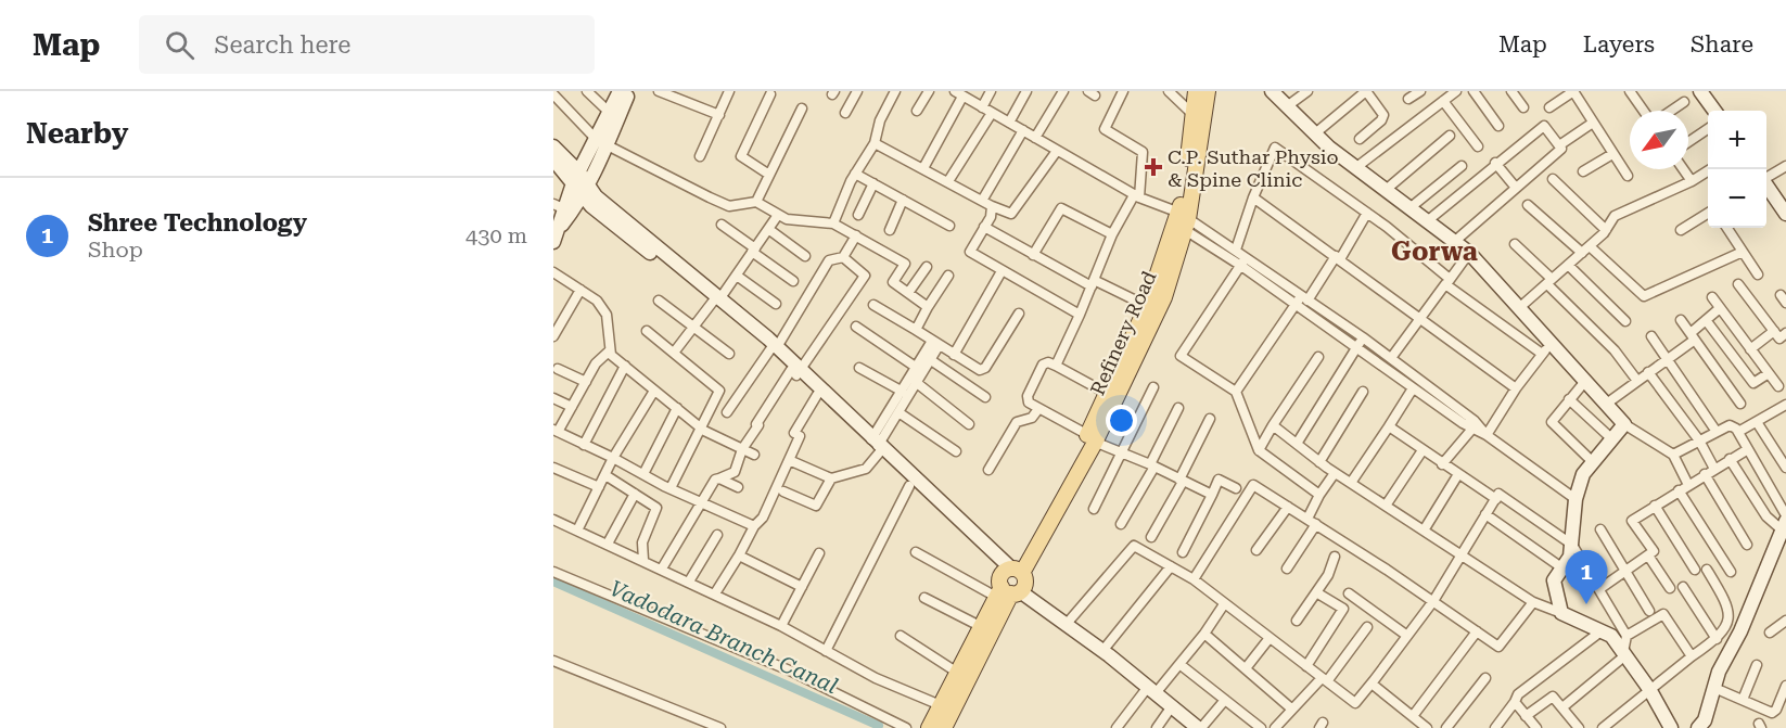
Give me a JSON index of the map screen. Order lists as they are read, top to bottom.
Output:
{
  "streets": {
    "main road": ["Refinery Road"]
  },
  "districts": ["Gorwa"],
  "water": ["Vadodara Branch Canal"],
  "places": {
    "health": ["C.P. Suthar Physio & Spine Clinic"]
  },
  "north": "bottom left",
  "page": {
    "header": "Map",
    "search": "Search here",
    "nav": ["Map", "Layers", "Share"],
    "heading": "Nearby",
    "map_buttons": ["+", "−"],
    "list": [
      {
        "mark": "1",
        "name": "Shree Technology",
        "note": "Shop",
        "value": "430 m"
      }
    ],
    "pins": "1"
  }
}
